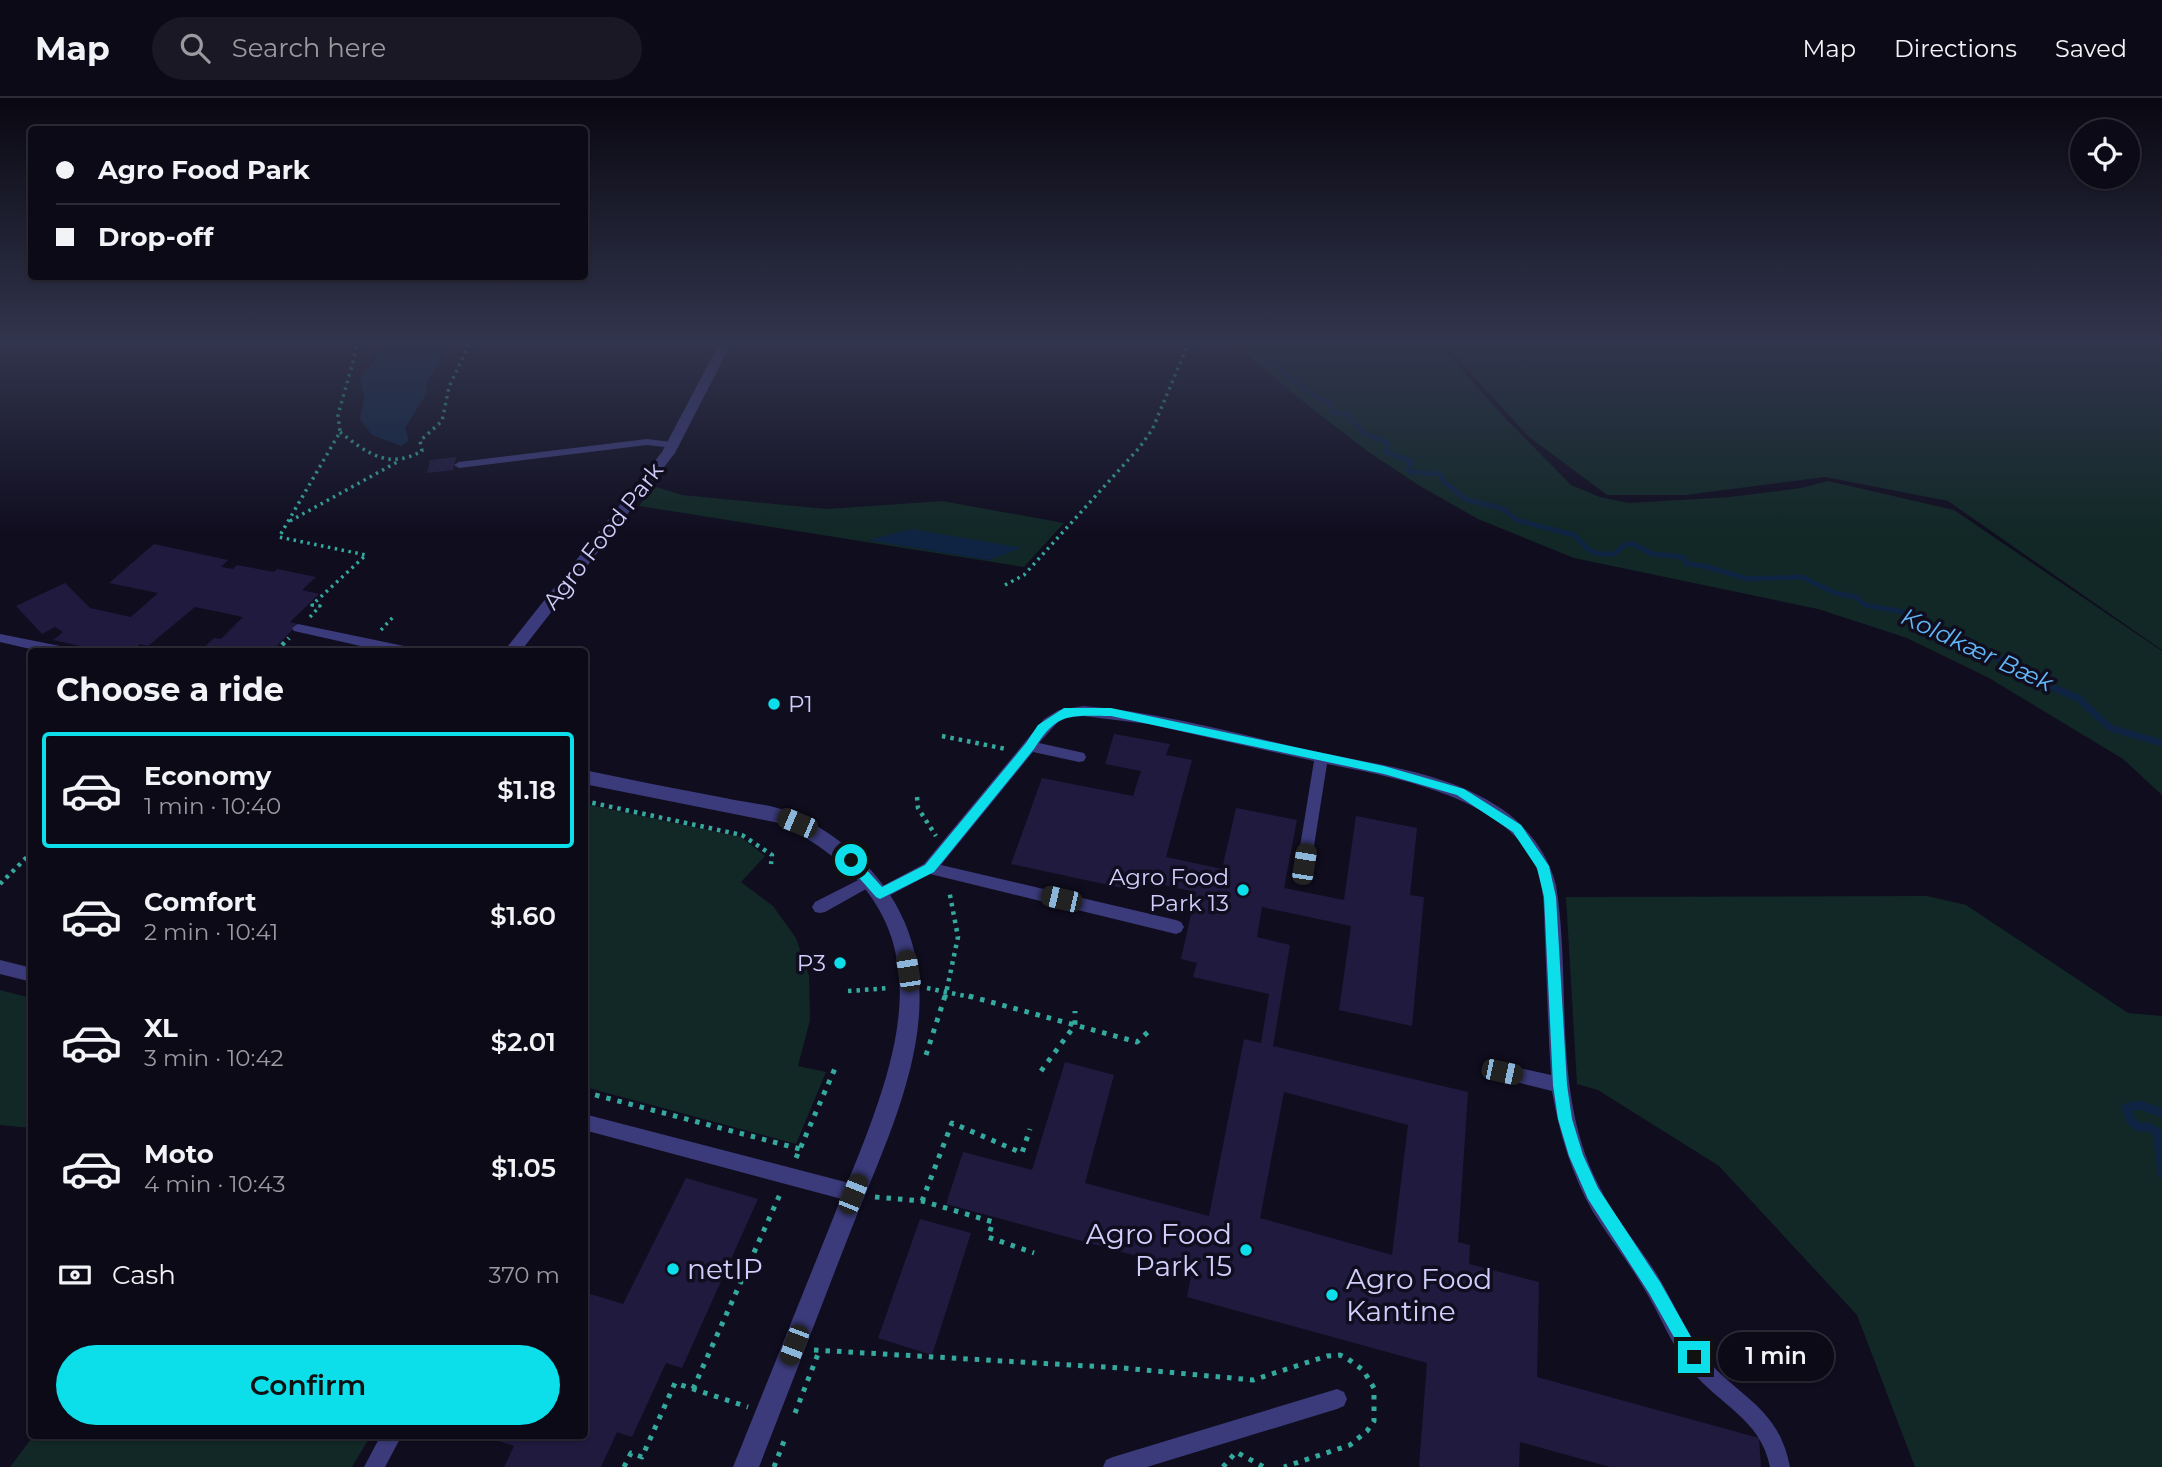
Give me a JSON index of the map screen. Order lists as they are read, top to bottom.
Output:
{
  "streets": {
    "street": ["Agro Food Park"]
  },
  "water": ["Koldkær Bæk"],
  "places": [
    "P1",
    "Agro Food Park 13",
    "P3",
    "Agro Food Park 15",
    "netIP",
    "Agro Food Kantine"
  ],
  "page": {
    "header": "Map",
    "search": "Search here",
    "nav": ["Map", "Directions", "Saved"],
    "banner": ["Agro Food Park", "Drop-off"],
    "heading": "Choose a ride",
    "list": [
      {
        "name": "Economy",
        "note": "1 min · 10:40",
        "value": "$1.18"
      },
      {
        "name": "Comfort",
        "note": "2 min · 10:41",
        "value": "$1.60"
      },
      {
        "name": "XL",
        "note": "3 min · 10:42",
        "value": "$2.01"
      },
      {
        "name": "Moto",
        "note": "4 min · 10:43",
        "value": "$1.05"
      }
    ],
    "pay": ["Cash", "370 m"],
    "buttons": "Confirm",
    "bubble": "1 min"
  }
}
